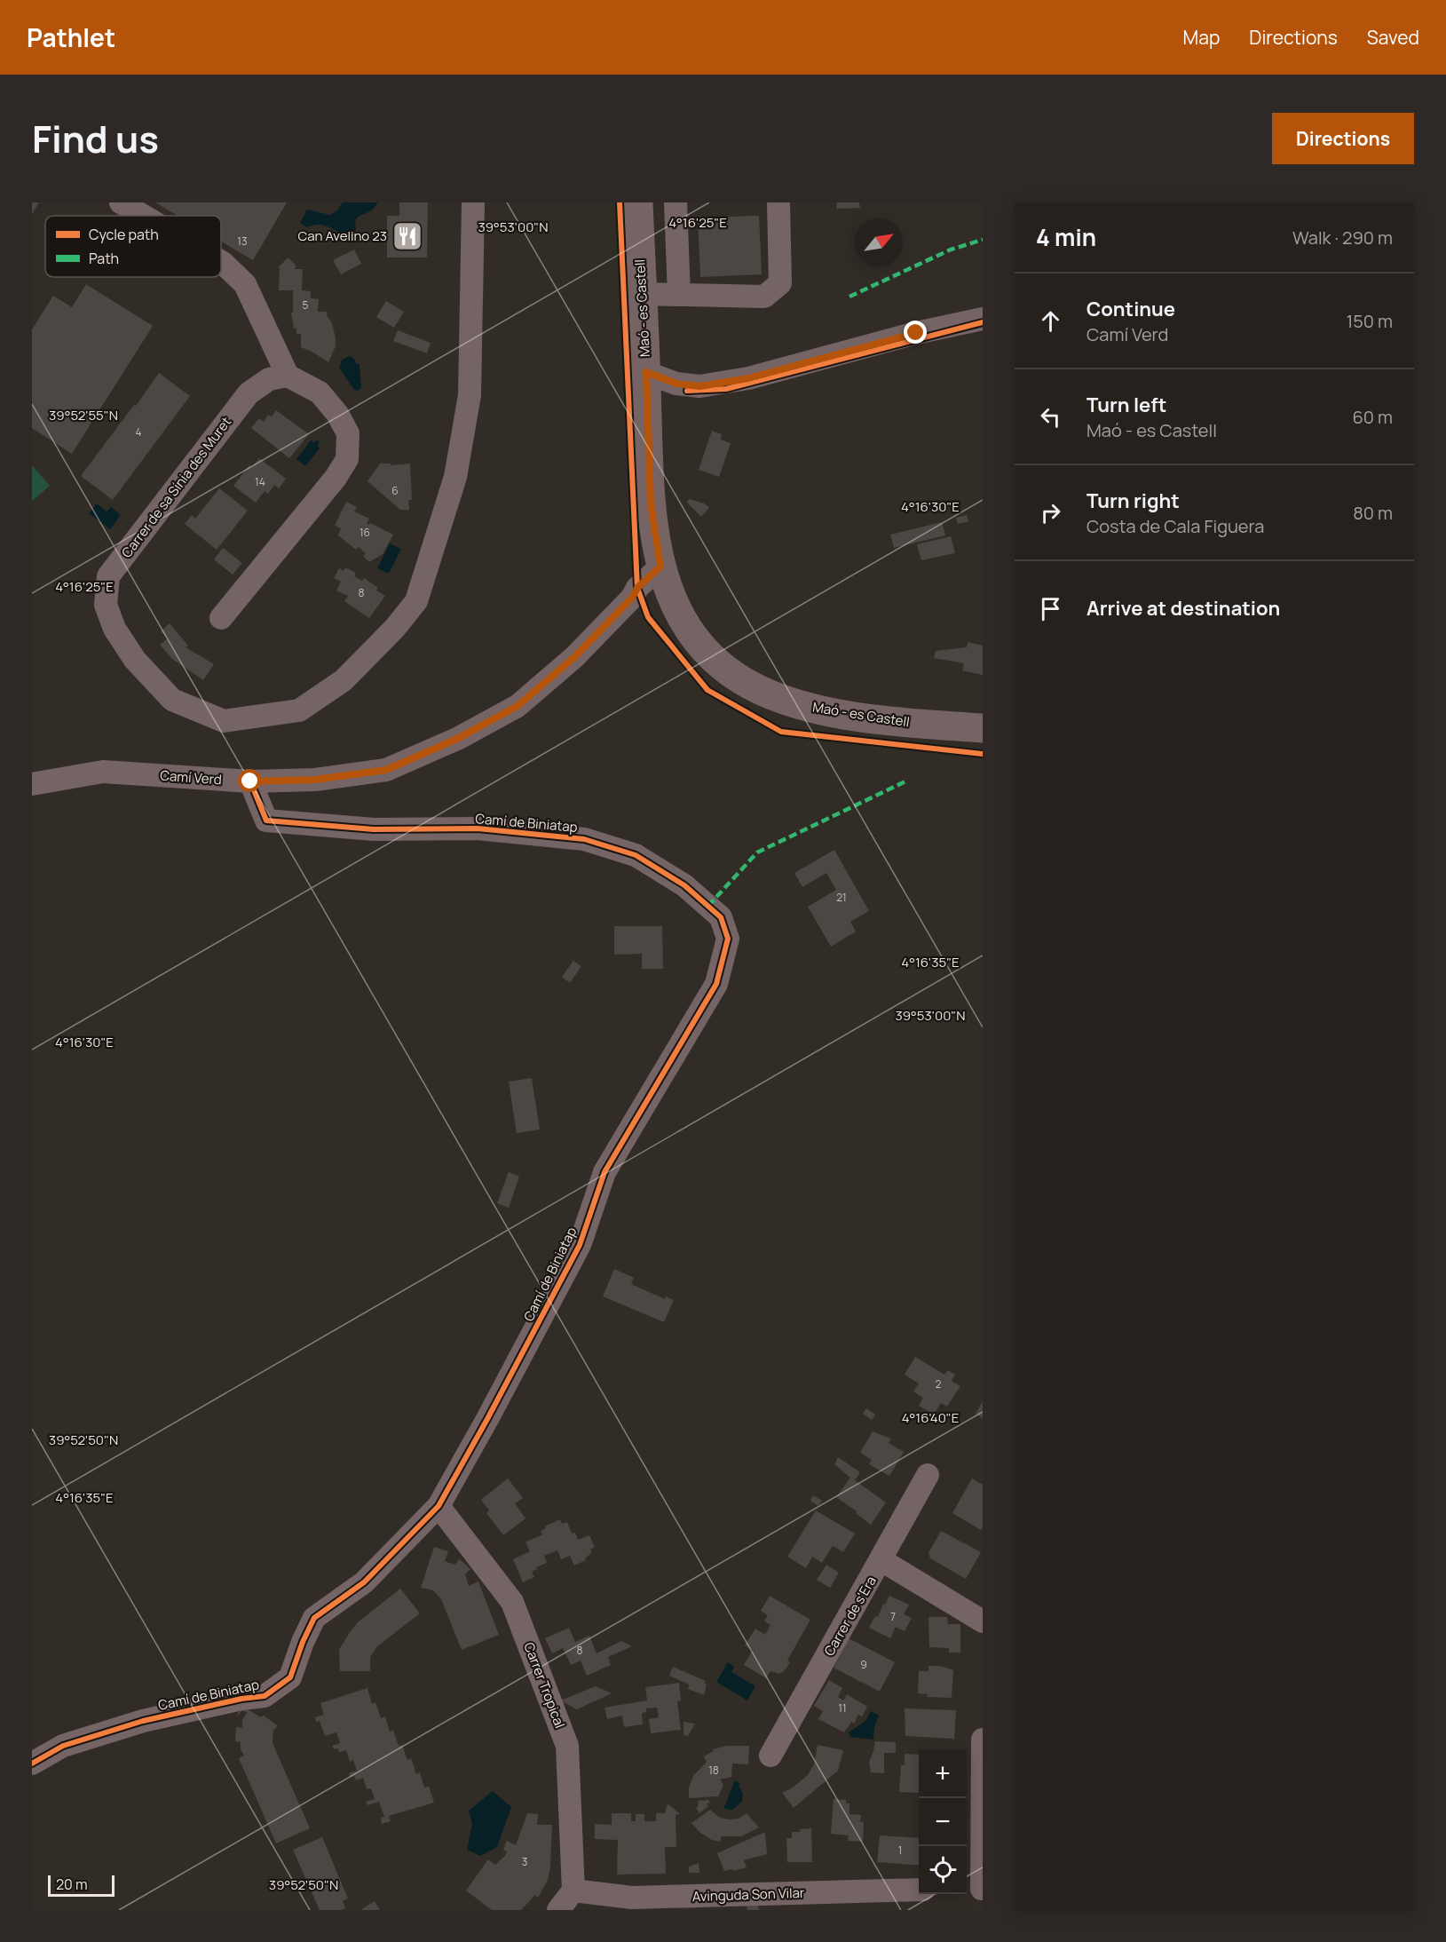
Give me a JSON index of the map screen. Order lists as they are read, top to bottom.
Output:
{
  "streets": {
    "main road": ["Maó - es Castell"],
    "street": [
      "Carrer de sa Sínia des Muret",
      "Camí Verd",
      "Camí de Biniatap",
      "Carrer de s'Era",
      "Carrer Tropical",
      "Avinguda Son Vilar"
    ]
  },
  "crossings": [
    ["Maó - es Castell", "Camí Verd"],
    ["Camí Verd", "Camí de Biniatap"],
    ["Camí de Biniatap", "Carrer Tropical"],
    ["Carrer Tropical", "Avinguda Son Vilar"]
  ],
  "places": {
    "restaurant": ["Can Avelino 23"]
  },
  "house_numbers": [
    "13",
    "5",
    "4",
    "14",
    "6",
    "16",
    "8",
    "21",
    "2",
    "7",
    "8",
    "9",
    "11",
    "18",
    "1",
    "3"
  ],
  "legend": ["Cycle path", "Path"],
  "scale_bar": "20 m",
  "north": "top right",
  "page": {
    "header": "Pathlet",
    "nav": ["Map", "Directions", "Saved"],
    "title": "Find us",
    "buttons": "Directions",
    "heading": ["4 min", "Walk · 290 m"],
    "list": [
      ["Continue", "Camí Verd", "150 m"],
      ["Turn left", "Maó - es Castell", "60 m"],
      ["Turn right", "Costa de Cala Figuera", "80 m"],
      "Arrive at destination"
    ],
    "map_buttons": ["+", "−"],
    "scale": "20 m"
  },
  "coordinates": [
    "4°16'25\"E",
    "39°53'00\"N",
    "39°52'55\"N",
    "4°16'30\"E",
    "4°16'35\"E",
    "4°16'40\"E",
    "39°52'50\"N"
  ]
}
